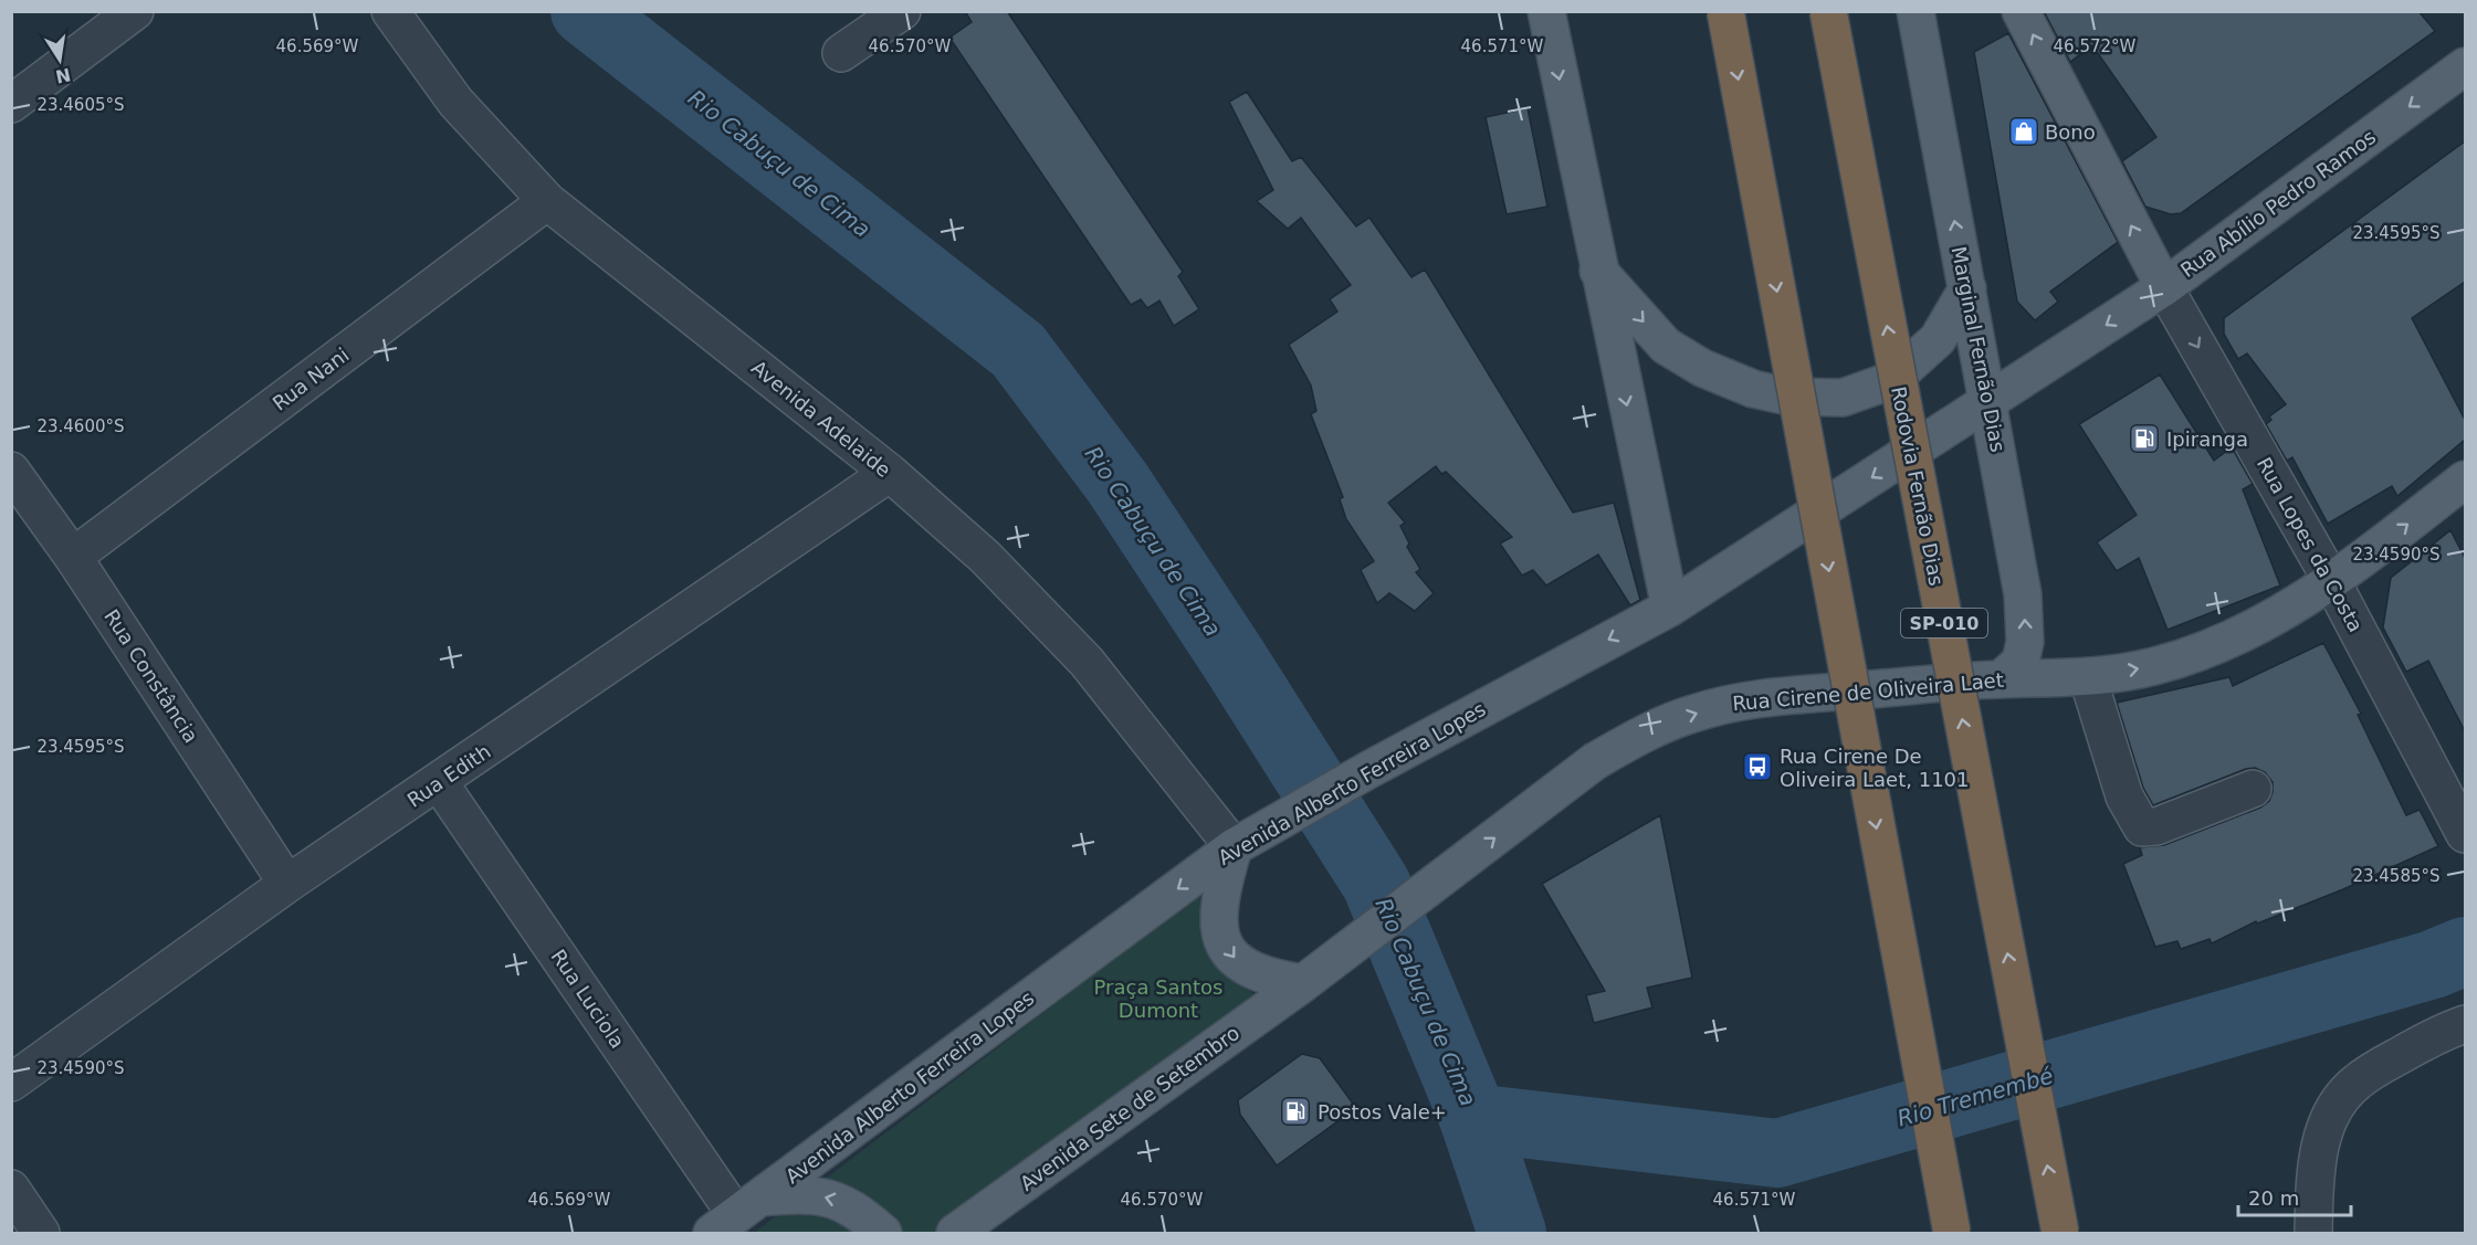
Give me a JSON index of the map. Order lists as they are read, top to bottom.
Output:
{
  "streets": {
    "highway": ["Rodovia Fernão Dias", "SP-010"],
    "main road": [
      "Rua Abílio Pedro Ramos",
      "Marginal Fernão Dias",
      "Rua Lopes da Costa",
      "Rua Cirene de Oliveira Laet",
      "Avenida Alberto Ferreira Lopes",
      "Avenida Sete de Setembro"
    ],
    "street": [
      "Rua Nani",
      "Avenida Adelaide",
      "Rua Constância",
      "Rua Edith",
      "Rua Luciola"
    ]
  },
  "crossings": [
    ["Rua Abílio Pedro Ramos", "Marginal Fernão Dias"],
    ["Rua Abílio Pedro Ramos", "Rua Lopes da Costa"],
    ["Rua Abílio Pedro Ramos", "Avenida Alberto Ferreira Lopes"],
    ["Marginal Fernão Dias", "Rua Cirene de Oliveira Laet"],
    ["Marginal Fernão Dias", "Avenida Alberto Ferreira Lopes"],
    ["Rua Nani", "Avenida Adelaide"],
    ["Rua Nani", "Rua Constância"],
    ["Avenida Adelaide", "Rua Edith"],
    ["Avenida Adelaide", "Avenida Alberto Ferreira Lopes"],
    ["Rua Lopes da Costa", "Rua Cirene de Oliveira Laet"],
    ["Rua Constância", "Rua Edith"],
    ["Rua Cirene de Oliveira Laet", "Avenida Sete de Setembro"],
    ["Rua Edith", "Rua Luciola"],
    ["Avenida Alberto Ferreira Lopes", "Rua Luciola"]
  ],
  "one_way": [
    "Rua Abílio Pedro Ramos",
    "Marginal Fernão Dias",
    "Rua Cirene de Oliveira Laet",
    "Avenida Alberto Ferreira Lopes"
  ],
  "water": ["Rio Cabuçu de Cima", "Rio Tremembé"],
  "parks": ["Praça Santos Dumont"],
  "places": {
    "shop": ["Bono"],
    "fuel station": ["Ipiranga", "Postos Vale+"],
    "bus stop": ["Rua Cirene De Oliveira Laet, 1101"]
  },
  "scale_bar": "20 m",
  "north": "bottom",
  "coordinates": [
    "46.569°W",
    "46.570°W",
    "46.571°W",
    "46.572°W",
    "23.4605°S",
    "23.4595°S",
    "23.4600°S",
    "23.4590°S",
    "23.4585°S"
  ]
}
